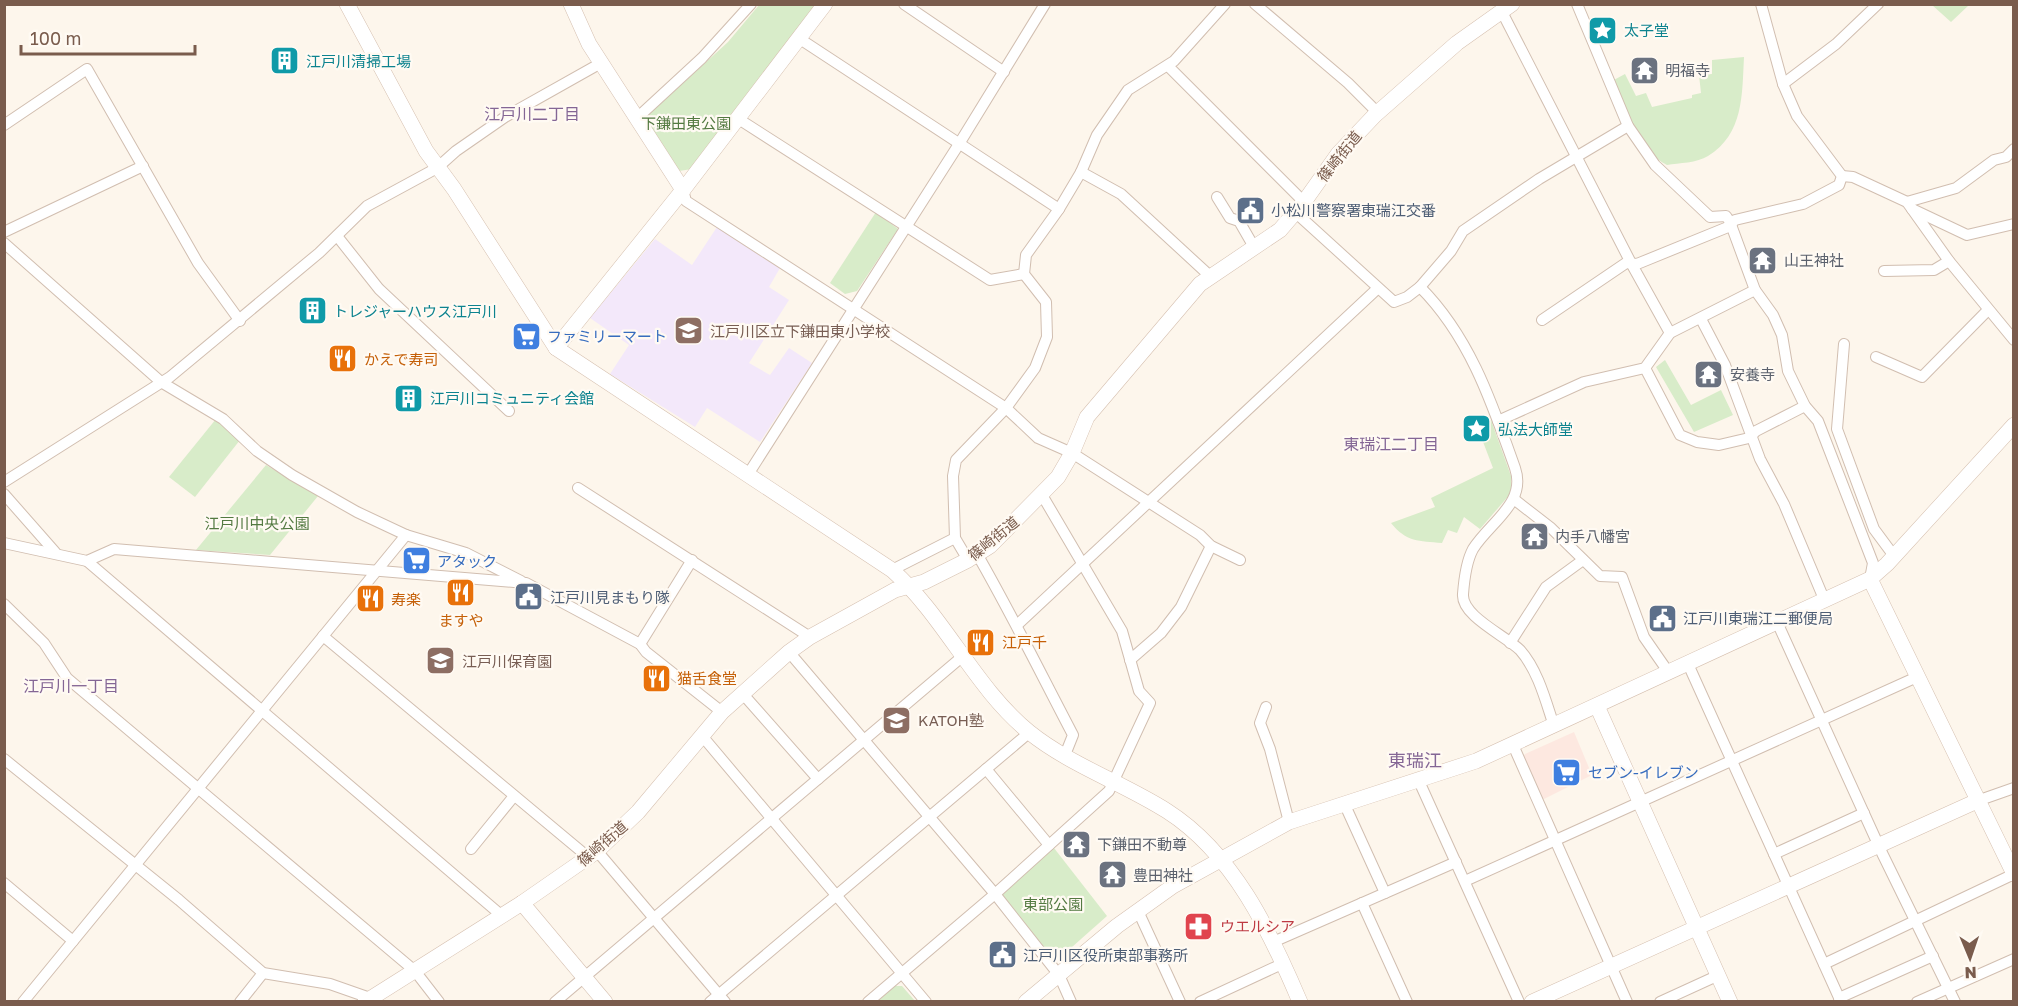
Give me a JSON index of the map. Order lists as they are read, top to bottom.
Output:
{
  "streets": {
    "street": ["篠崎街道"]
  },
  "districts": [
    "江戸川二丁目",
    "東瑞江二丁目",
    "江戸川一丁目",
    "東瑞江"
  ],
  "parks": ["下鎌田東公園", "江戸川中央公園", "東部公園"],
  "places": {
    "place": ["太子堂", "弘法大師堂"],
    "building": ["江戸川清掃工場", "トレジャーハウス江戸川", "江戸川コミュニティ会館"],
    "temple": [
      "明福寺",
      "山王神社",
      "安養寺",
      "内手八幡宮",
      "下鎌田不動尊",
      "豊田神社"
    ],
    "public building": [
      "小松川警察署東瑞江交番",
      "江戸川見まもり隊",
      "江戸川東瑞江二郵便局",
      "江戸川区役所東部事務所"
    ],
    "school or university": ["江戸川区立下鎌田東小学校", "江戸川保育園", "KATOH塾"],
    "supermarket": ["ファミリーマート", "アタック", "セブン-イレブン"],
    "restaurant": [
      "かえで寿司",
      "ますや",
      "寿楽",
      "江戸千",
      "猫舌食堂"
    ],
    "pharmacy": ["ウエルシア"]
  },
  "scale_bar": "100 m",
  "north": "bottom"
}
